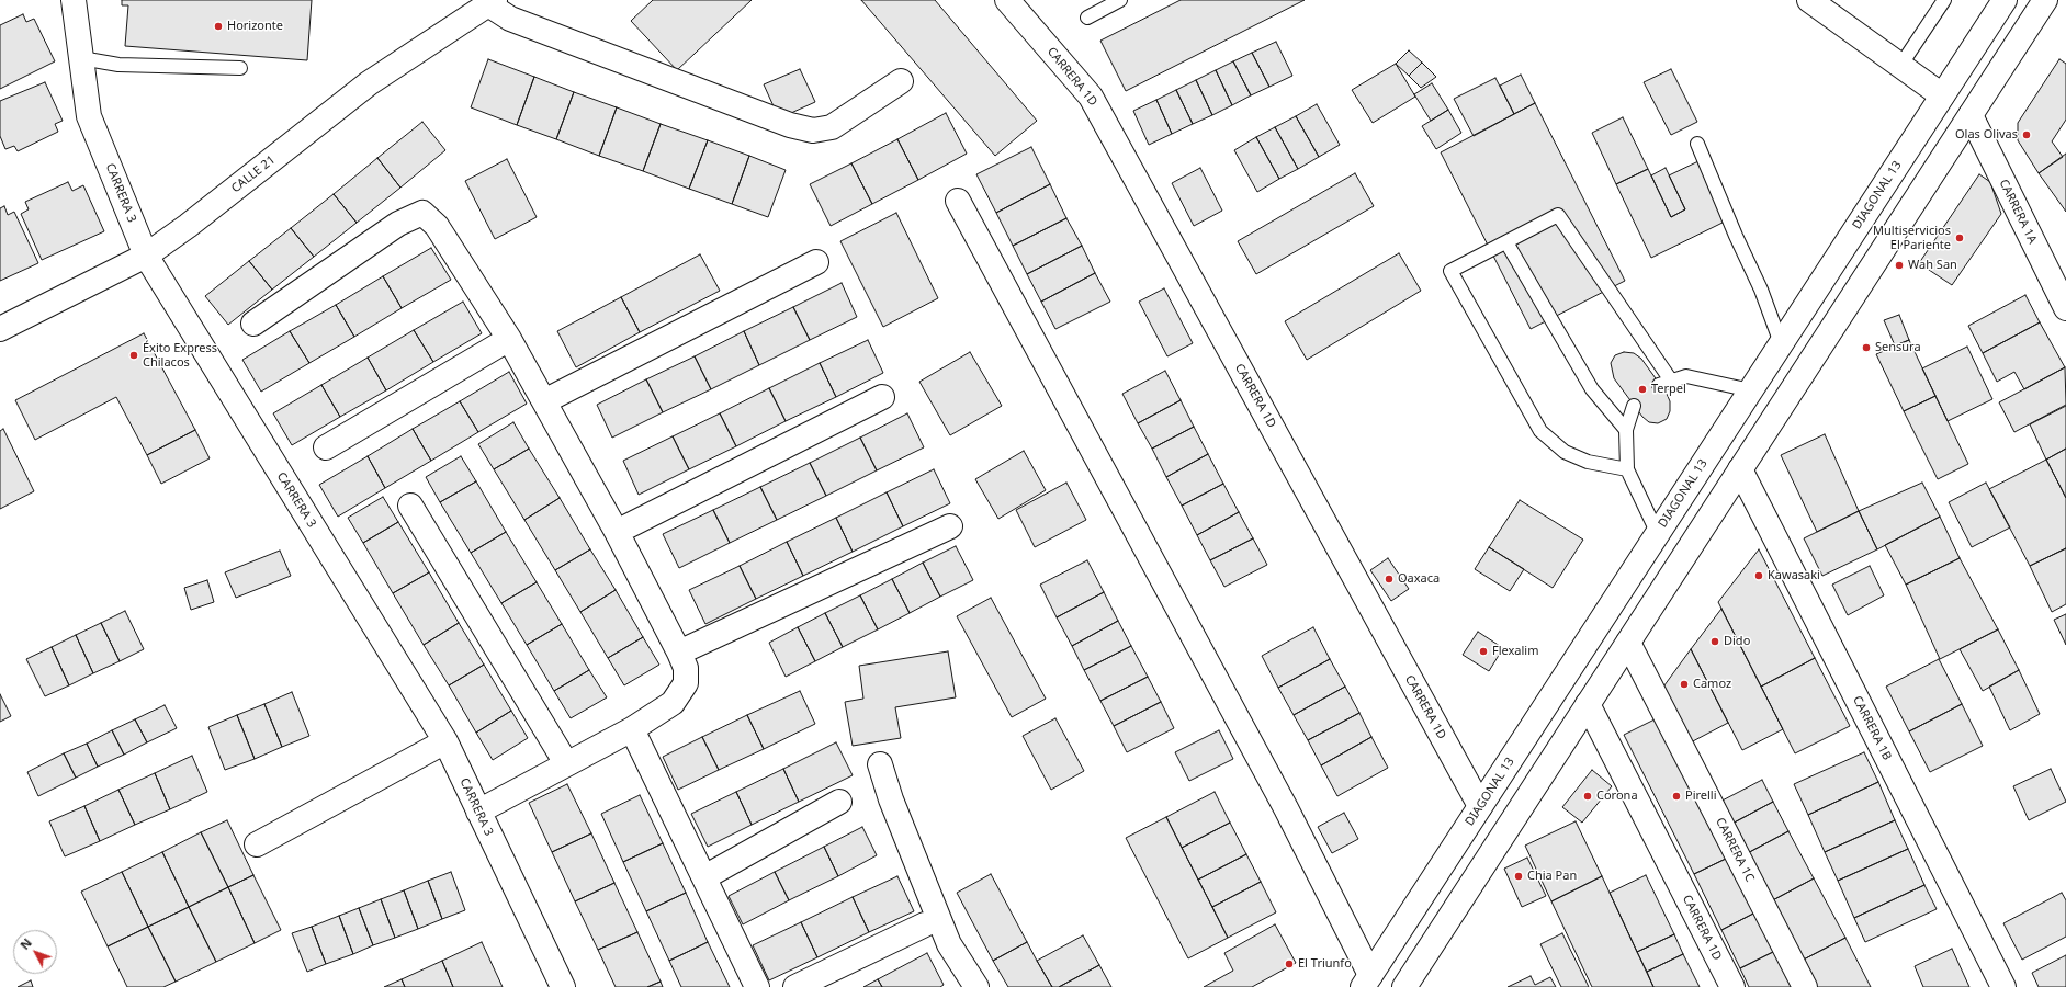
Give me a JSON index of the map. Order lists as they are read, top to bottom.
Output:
{
  "streets": {
    "street": [
      "CARRERA 1D",
      "CALLE 21",
      "CARRERA 3",
      "DIAGONAL 13",
      "CARRERA 1A",
      "CARRERA 1B",
      "CARRERA 1C"
    ]
  },
  "crossings": [
    ["CARRERA 1D", "DIAGONAL 13"],
    ["CALLE 21", "CARRERA 3"]
  ],
  "places": [
    "Horizonte",
    "Olas Olivas",
    "Multiservicios El Pariente",
    "Wah San",
    "Sensura",
    "Éxito Express Chilacos",
    "Terpel",
    "Kawasaki",
    "Oaxaca",
    "Dido",
    "Flexalim",
    "Camoz",
    "Corona",
    "Pirelli",
    "Chia Pan",
    "El Triunfo"
  ],
  "north": "top left"
}
